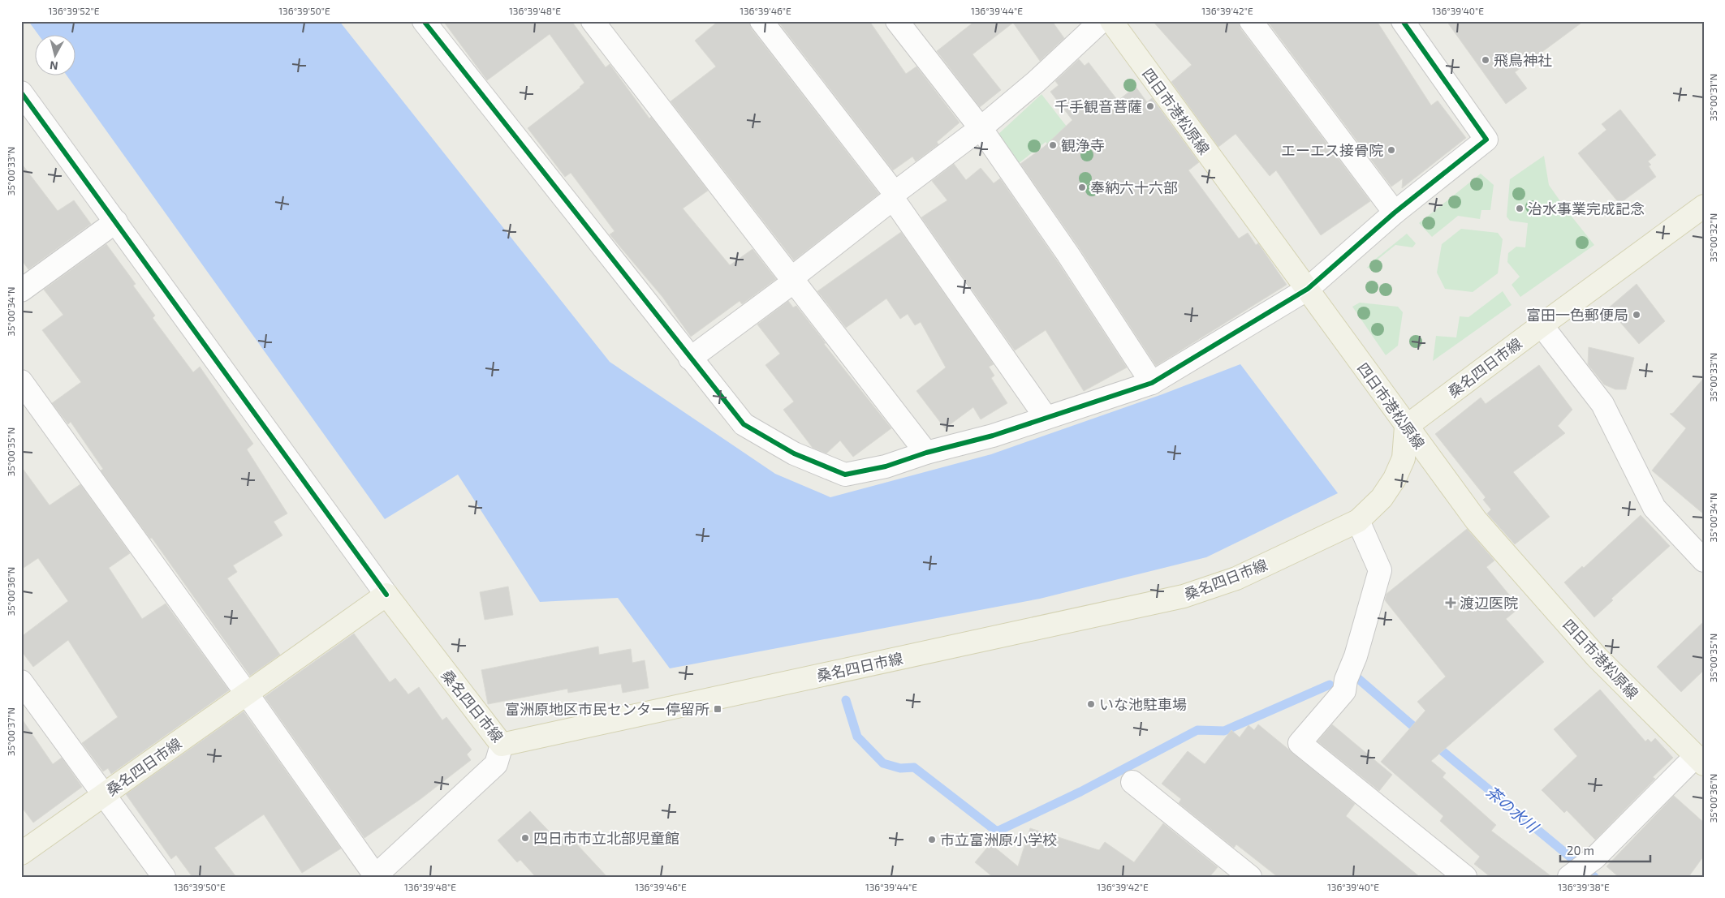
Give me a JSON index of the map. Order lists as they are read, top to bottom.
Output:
{
  "streets": {
    "main road": ["四日市港松原線", "桑名四日市線"]
  },
  "crossings": [
    ["四日市港松原線", "桑名四日市線"]
  ],
  "water": ["茶の水川"],
  "places": {
    "other": [
      "飛鳥神社",
      "千手観音菩薩",
      "観浄寺",
      "エーエス接骨院",
      "奉納六十六部",
      "治水事業完成記念",
      "富田一色郵便局",
      "いな池駐車場",
      "四日市市立北部児童館",
      "市立富洲原小学校"
    ],
    "health": ["渡辺医院"],
    "transit": ["富洲原地区市民センター停留所"]
  },
  "scale_bar": "20 m",
  "north": "bottom",
  "coordinates": [
    "136°39'52\"E",
    "136°39'50\"E",
    "136°39'48\"E",
    "136°39'46\"E",
    "136°39'44\"E",
    "136°39'42\"E",
    "136°39'40\"E",
    "35°00'31\"N",
    "35°00'33\"N",
    "35°00'32\"N",
    "35°00'34\"N",
    "35°00'35\"N",
    "35°00'36\"N",
    "35°00'37\"N",
    "136°39'38\"E"
  ]
}
